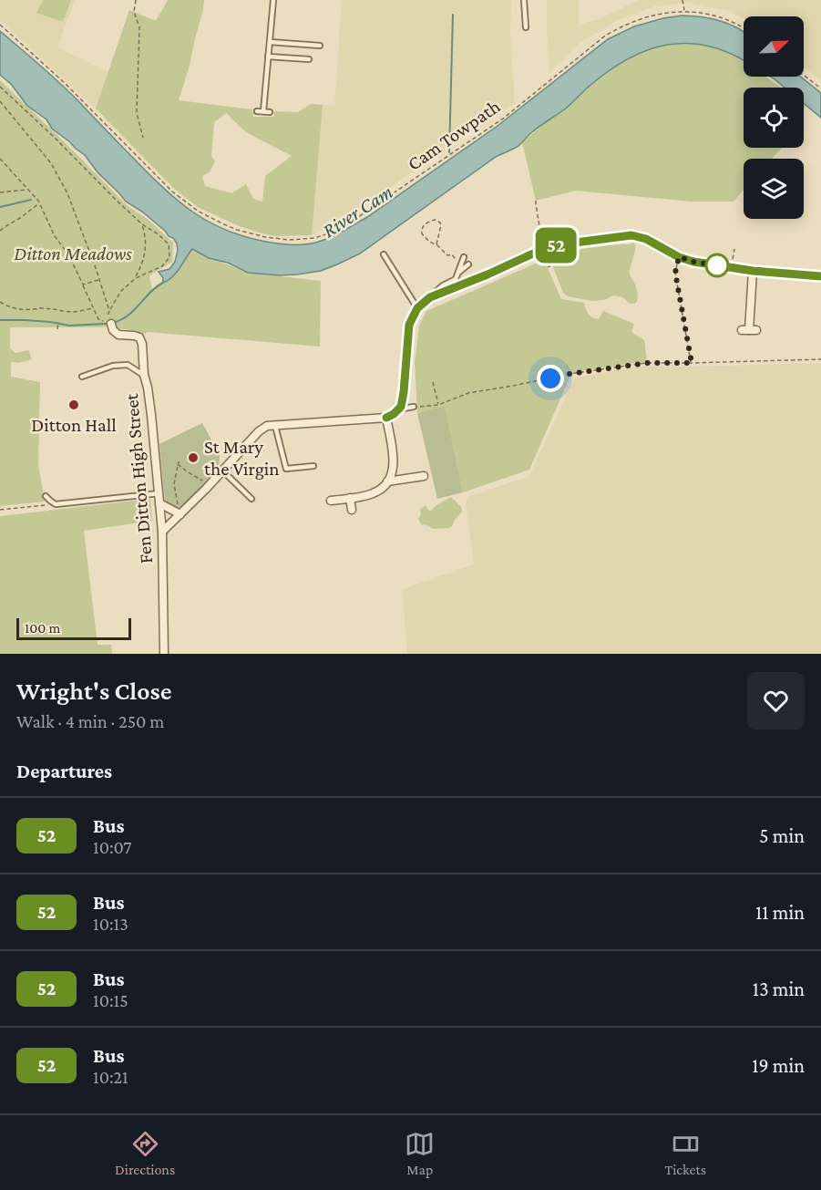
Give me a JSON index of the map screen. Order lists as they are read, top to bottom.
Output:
{
  "streets": {
    "street": ["Fen Ditton High Street"],
    "path": ["Cam Towpath"]
  },
  "water": ["River Cam"],
  "parks": ["Ditton Meadows"],
  "places": ["Ditton Hall", "St Mary the Virgin"],
  "lines": ["bus line 52"],
  "scale_bar": "100 m",
  "north": "top right",
  "page": {
    "on_map": "52",
    "scale": "100 m",
    "heading": [
      ["Wright's Close", "Walk · 4 min · 250 m"],
      "Departures"
    ],
    "list": [
      {
        "mark": "52",
        "name": "Bus",
        "note": "10:07",
        "value": "5 min"
      },
      {
        "mark": "52",
        "name": "Bus",
        "note": "10:13",
        "value": "11 min"
      },
      {
        "mark": "52",
        "name": "Bus",
        "note": "10:15",
        "value": "13 min"
      },
      {
        "mark": "52",
        "name": "Bus",
        "note": "10:21",
        "value": "19 min"
      }
    ],
    "tabs": ["Directions", "Map", "Tickets"]
  }
}
